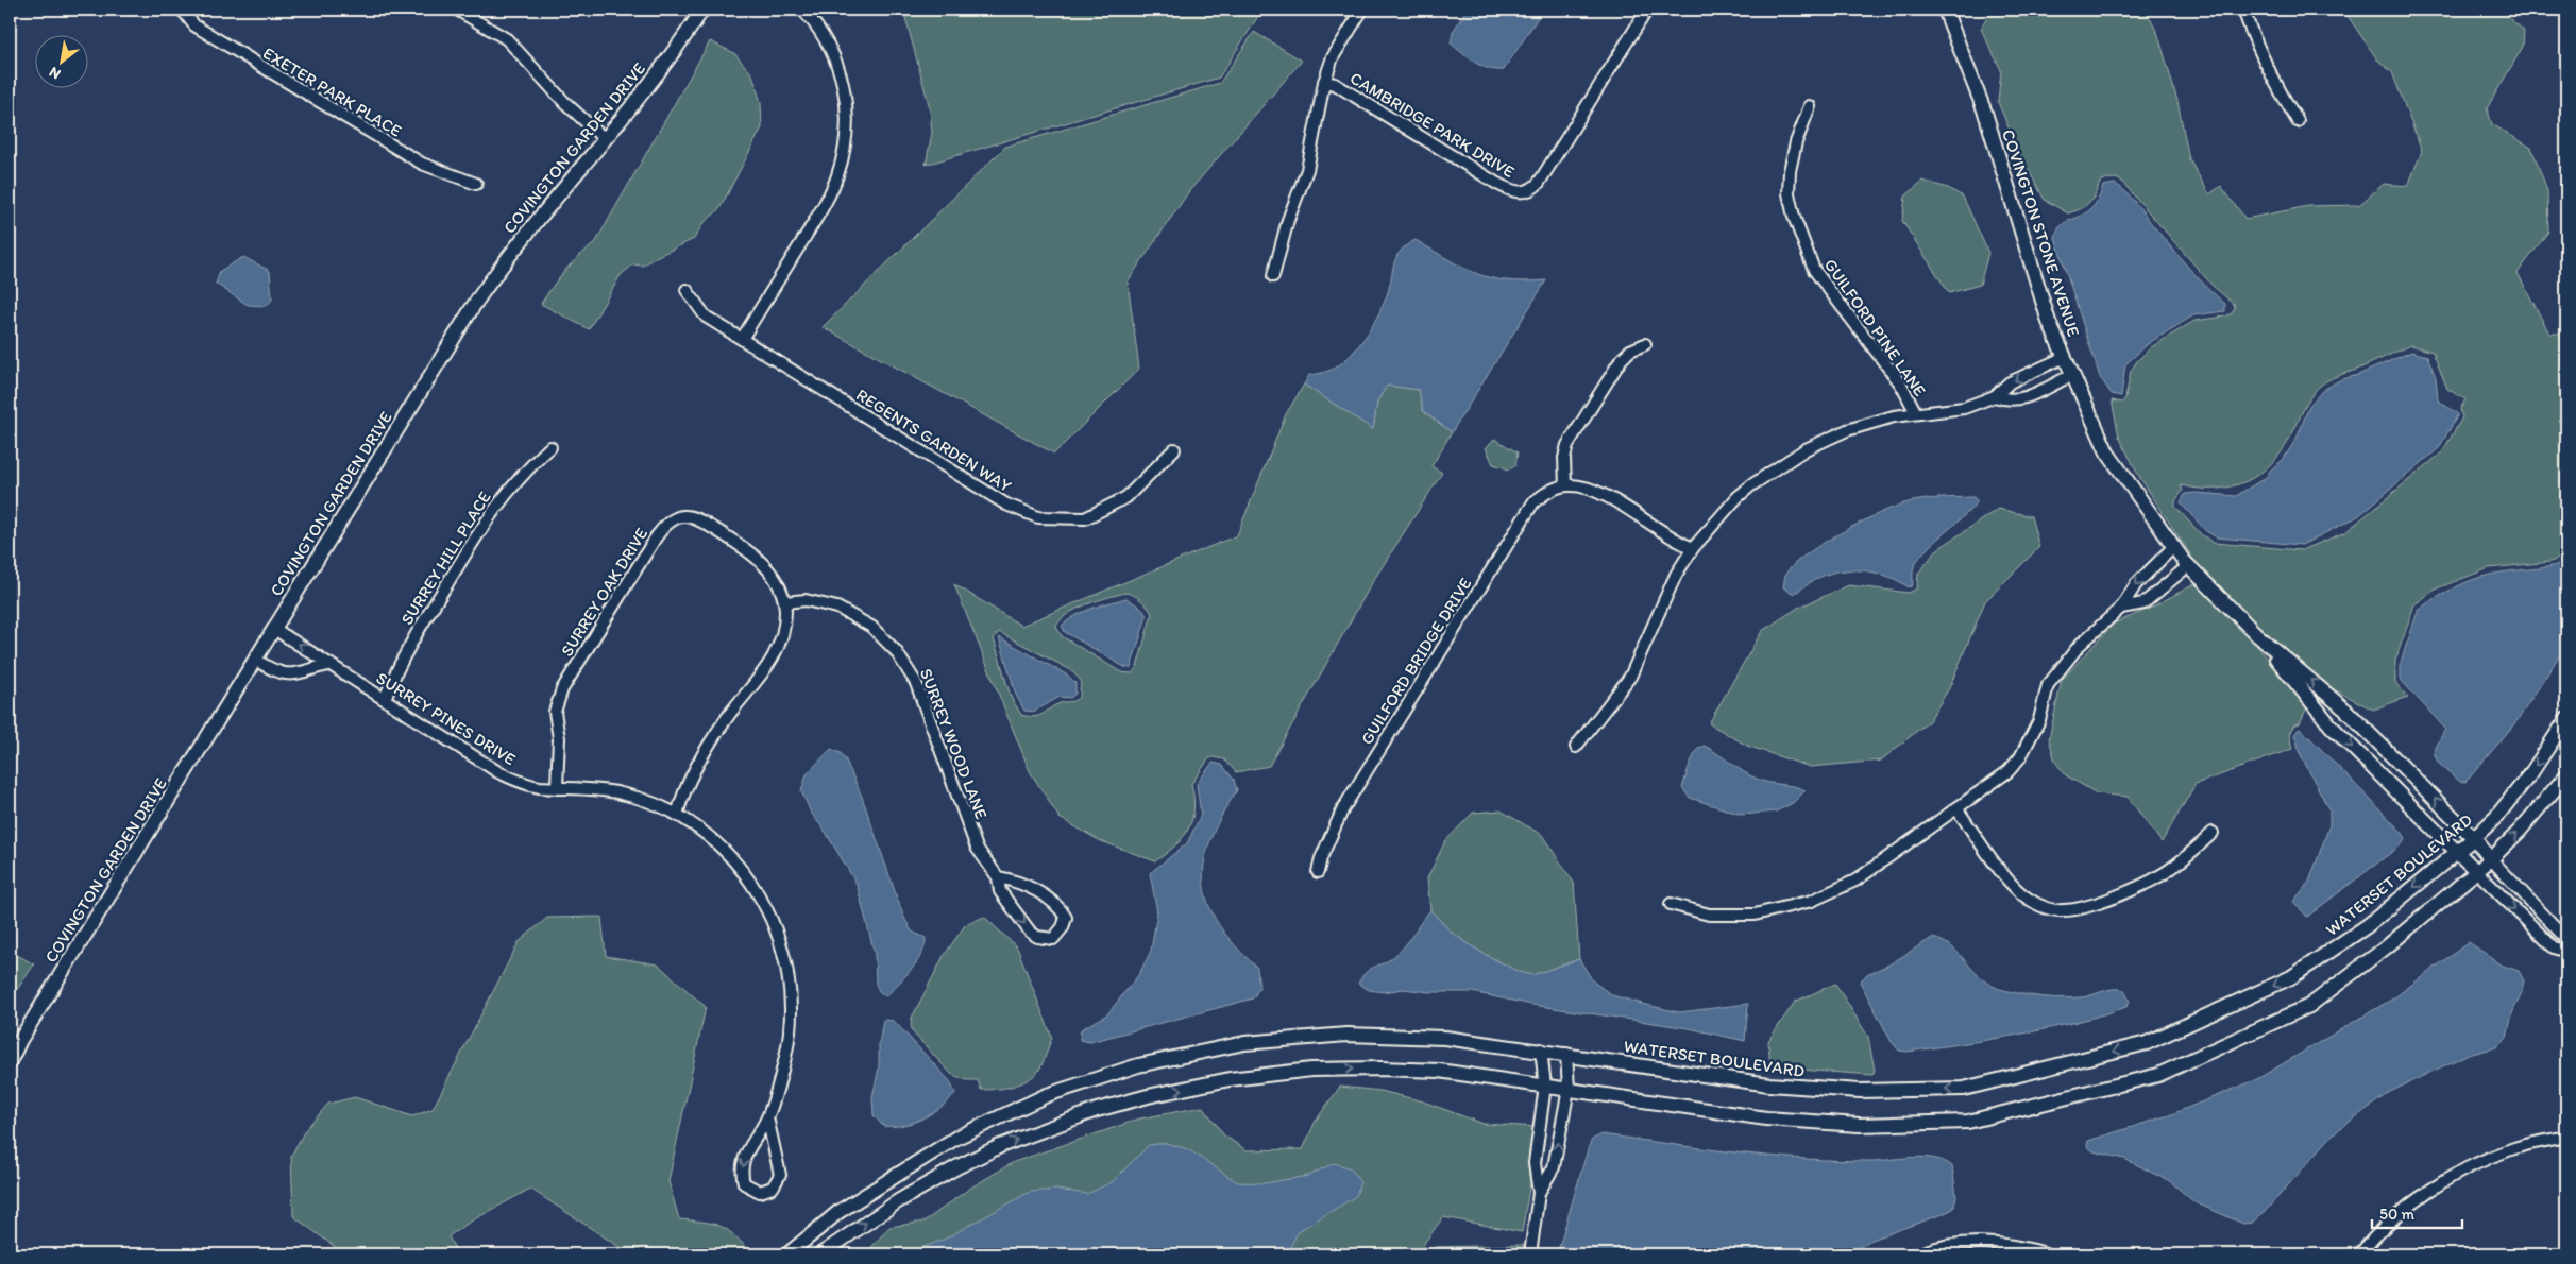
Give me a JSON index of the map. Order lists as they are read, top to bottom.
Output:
{
  "streets": {
    "street": [
      "EXETER PARK PLACE",
      "CAMBRIDGE PARK DRIVE",
      "COVINGTON GARDEN DRIVE",
      "COVINGTON STONE AVENUE",
      "GUILFORD PINE LANE",
      "REGENTS GARDEN WAY",
      "SURREY HILL PLACE",
      "SURREY OAK DRIVE",
      "GUILFORD BRIDGE DRIVE",
      "SURREY PINES DRIVE",
      "SURREY WOOD LANE",
      "WATERSET BOULEVARD"
    ]
  },
  "crossings": [
    ["COVINGTON GARDEN DRIVE", "SURREY PINES DRIVE"],
    ["COVINGTON STONE AVENUE", "WATERSET BOULEVARD"],
    ["SURREY HILL PLACE", "SURREY PINES DRIVE"],
    ["SURREY OAK DRIVE", "SURREY PINES DRIVE"],
    ["SURREY OAK DRIVE", "SURREY WOOD LANE"]
  ],
  "scale_bar": "50 m",
  "north": "bottom left"
}
